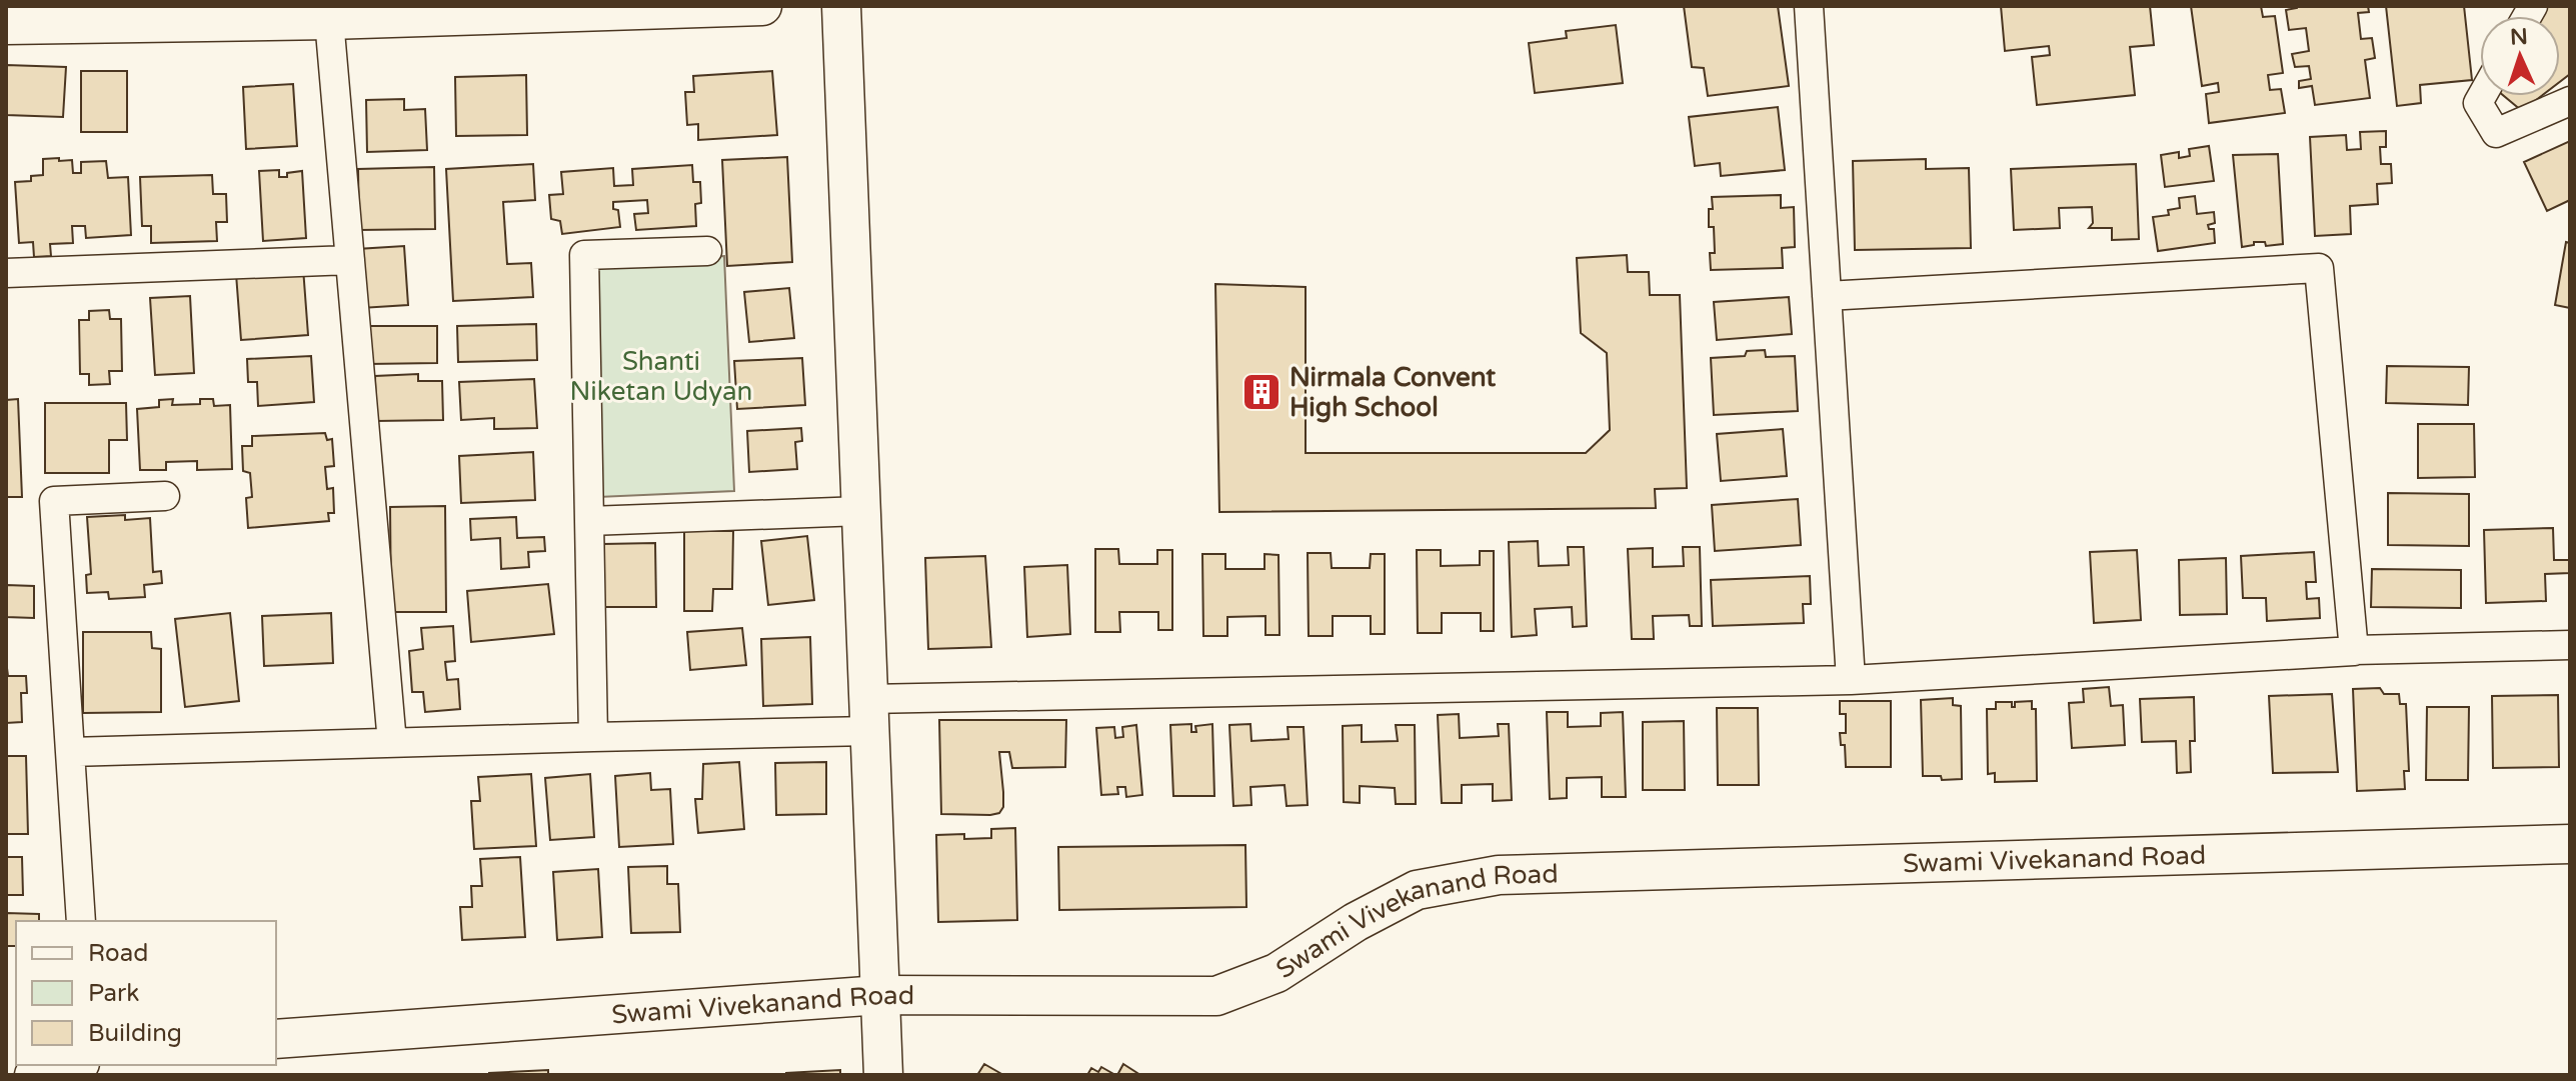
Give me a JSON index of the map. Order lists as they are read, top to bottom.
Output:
{
  "streets": {
    "street": ["Swami Vivekanand Road"]
  },
  "parks": ["Shanti Niketan Udyan"],
  "places": {
    "building": ["Nirmala Convent High School"]
  },
  "legend": ["Road", "Park", "Building"],
  "north": "top"
}
